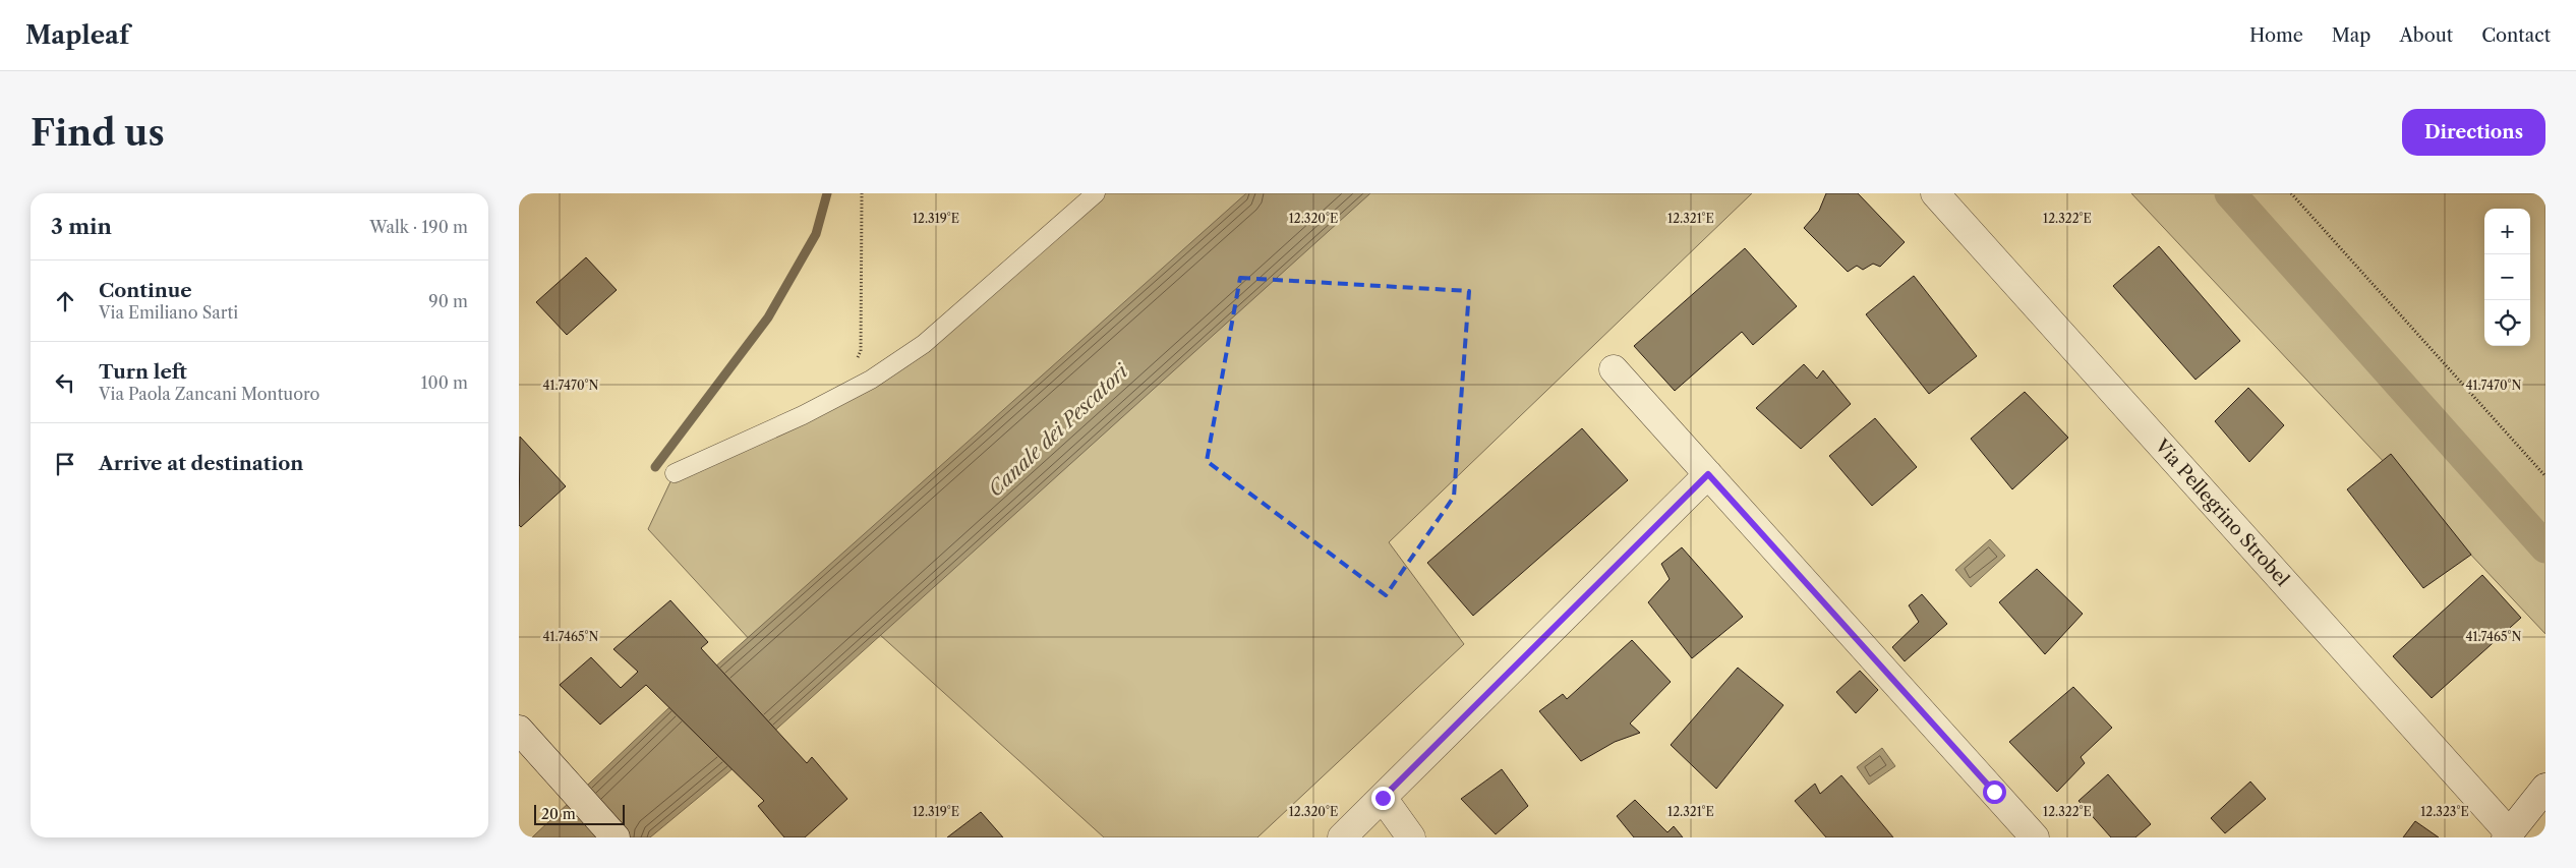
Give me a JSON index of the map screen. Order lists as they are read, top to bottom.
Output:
{
  "streets": {
    "street": ["Via Pellegrino Strobel"]
  },
  "water": ["Canale dei Pescatori"],
  "scale_bar": "20 m",
  "page": {
    "header": "Mapleaf",
    "nav": [
      "Home",
      "Map",
      "About",
      "Contact"
    ],
    "buttons": "Directions",
    "title": "Find us",
    "heading": ["3 min", "Walk · 190 m"],
    "map_buttons": ["+", "−"],
    "list": [
      ["Continue", "Via Emiliano Sarti", "90 m"],
      ["Turn left", "Via Paola Zancani Montuoro", "100 m"],
      "Arrive at destination"
    ],
    "scale": "20 m"
  },
  "coordinates": [
    "12.319°E",
    "12.320°E",
    "12.321°E",
    "12.322°E",
    "41.7470°N",
    "41.7465°N",
    "12.323°E"
  ]
}
